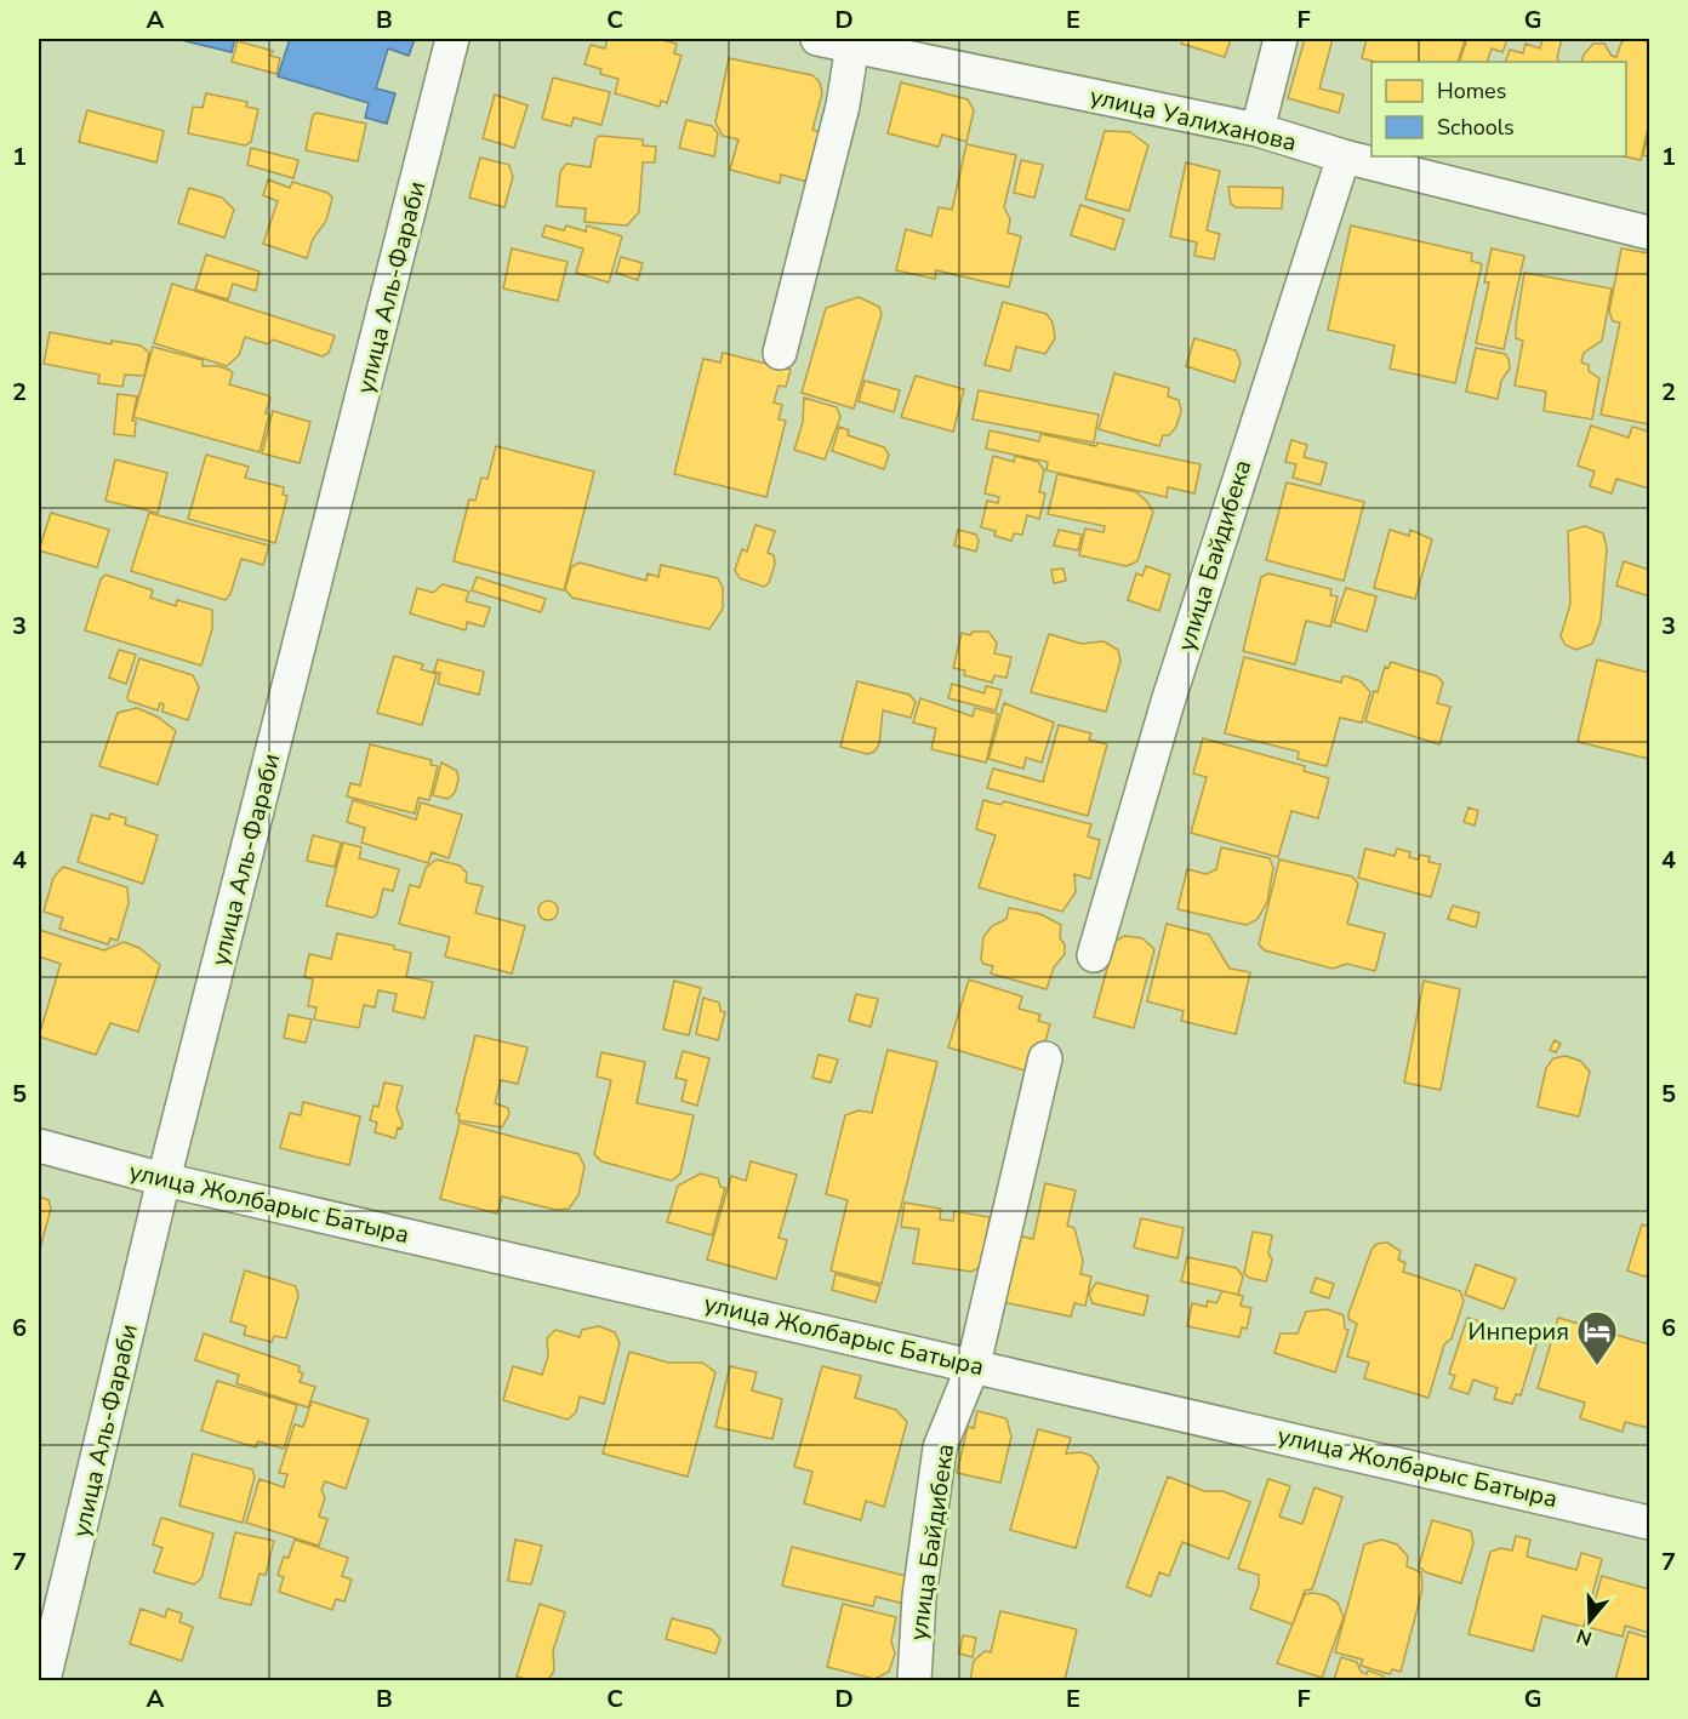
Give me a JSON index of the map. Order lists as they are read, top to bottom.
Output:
{
  "streets": {
    "street": [
      "улица Уалиханова",
      "улица Аль-Фараби",
      "улица Байдибека",
      "улица Жолбарыс Батыра"
    ]
  },
  "crossings": [
    ["улица Уалиханова", "улица Байдибека"],
    ["улица Аль-Фараби", "улица Жолбарыс Батыра"],
    ["улица Байдибека", "улица Жолбарыс Батыра"]
  ],
  "places": {
    "hotel": ["Инперия"]
  },
  "legend": ["Homes", "Schools"],
  "north": "bottom",
  "grid": {
    "columns": [
      "A",
      "B",
      "C",
      "D",
      "E",
      "F",
      "G"
    ],
    "rows": [
      "1",
      "2",
      "3",
      "4",
      "5",
      "6",
      "7"
    ]
  }
}
